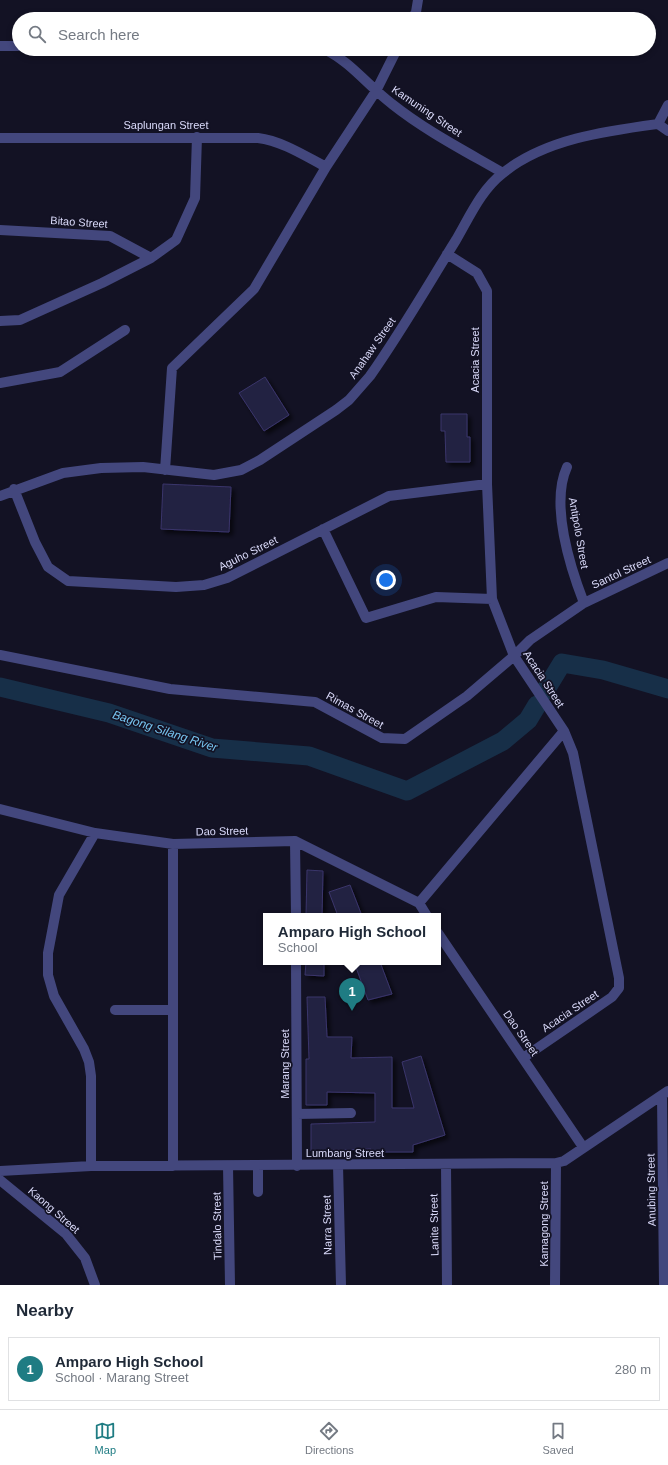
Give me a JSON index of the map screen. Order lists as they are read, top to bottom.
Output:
{
  "streets": {
    "street": [
      "Kamuning Street",
      "Saplungan Street",
      "Bitao Street",
      "Anahaw Street",
      "Acacia Street",
      "Antipolo Street",
      "Aguho Street",
      "Santol Street",
      "Rimas Street",
      "Dao Street",
      "Marang Street",
      "Lumbang Street",
      "Anubing Street",
      "Kaong Street",
      "Kamagong Street",
      "Narra Street",
      "Lanite Street",
      "Tindalo Street"
    ]
  },
  "crossings": [
    ["Kamuning Street", "Anahaw Street"],
    ["Anahaw Street", "Acacia Street"],
    ["Anahaw Street", "Aguho Street"],
    ["Acacia Street", "Aguho Street"],
    ["Acacia Street", "Rimas Street"],
    ["Acacia Street", "Dao Street"],
    ["Antipolo Street", "Santol Street"],
    ["Antipolo Street", "Rimas Street"],
    ["Santol Street", "Rimas Street"],
    ["Dao Street", "Lumbang Street"],
    ["Marang Street", "Lumbang Street"],
    ["Lumbang Street", "Anubing Street"],
    ["Lumbang Street", "Kamagong Street"],
    ["Lumbang Street", "Narra Street"],
    ["Lumbang Street", "Lanite Street"],
    ["Lumbang Street", "Tindalo Street"]
  ],
  "water": ["Bagong Silang River"],
  "page": {
    "search": "Search here",
    "popup": ["Amparo High School", "School"],
    "pins": "1",
    "heading": "Nearby",
    "list": [
      {
        "mark": "1",
        "name": "Amparo High School",
        "note": "School · Marang Street",
        "value": "280 m"
      }
    ],
    "nav": ["Map", "Directions", "Saved"]
  }
}
